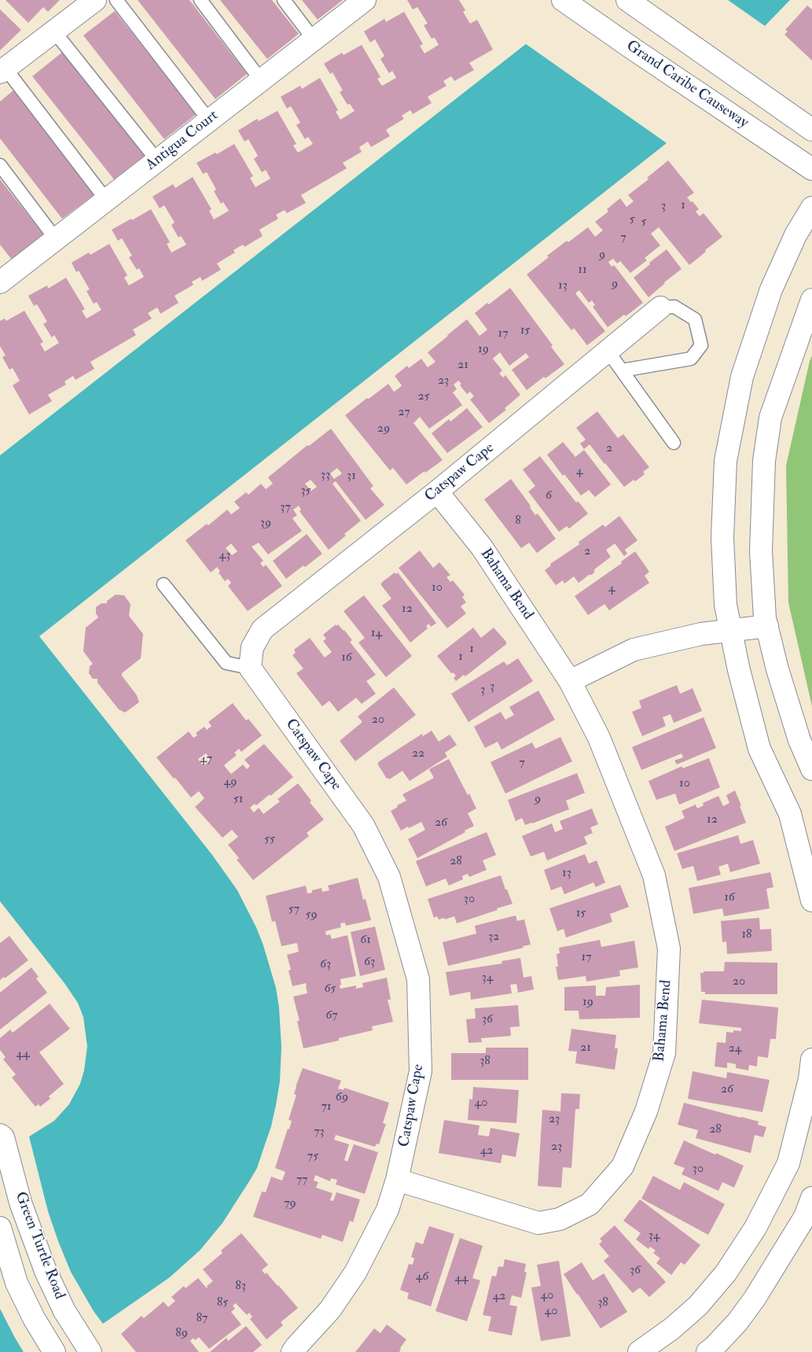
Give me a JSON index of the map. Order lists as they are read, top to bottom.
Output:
{
  "streets": {
    "street": [
      "Grand Caribe Causeway",
      "Antigua Court",
      "Catspaw Cape",
      "Bahama Bend",
      "Green Turtle Road"
    ]
  },
  "crossings": [
    ["Catspaw Cape", "Bahama Bend"]
  ],
  "house_numbers": [
    "1",
    "3",
    "5",
    "5",
    "7",
    "9",
    "11",
    "9",
    "13",
    "15",
    "17",
    "19",
    "21",
    "23",
    "25",
    "27",
    "29",
    "2",
    "4",
    "33",
    "31",
    "35",
    "6",
    "37",
    "8",
    "39",
    "2",
    "43",
    "10",
    "4",
    "12",
    "14",
    "1",
    "1",
    "16",
    "3",
    "3",
    "20",
    "22",
    "47",
    "7",
    "49",
    "10",
    "51",
    "9",
    "12",
    "26",
    "55",
    "28",
    "13",
    "16",
    "30",
    "57",
    "15",
    "59",
    "18",
    "32",
    "61",
    "17",
    "63",
    "63",
    "34",
    "20",
    "65",
    "19",
    "67",
    "36",
    "21",
    "24",
    "44",
    "38",
    "26",
    "69",
    "40",
    "71",
    "23",
    "28",
    "73",
    "23",
    "42",
    "75",
    "30",
    "77",
    "79",
    "34",
    "36",
    "46",
    "44",
    "83",
    "40",
    "42",
    "85",
    "38",
    "40",
    "87",
    "89"
  ]
}
